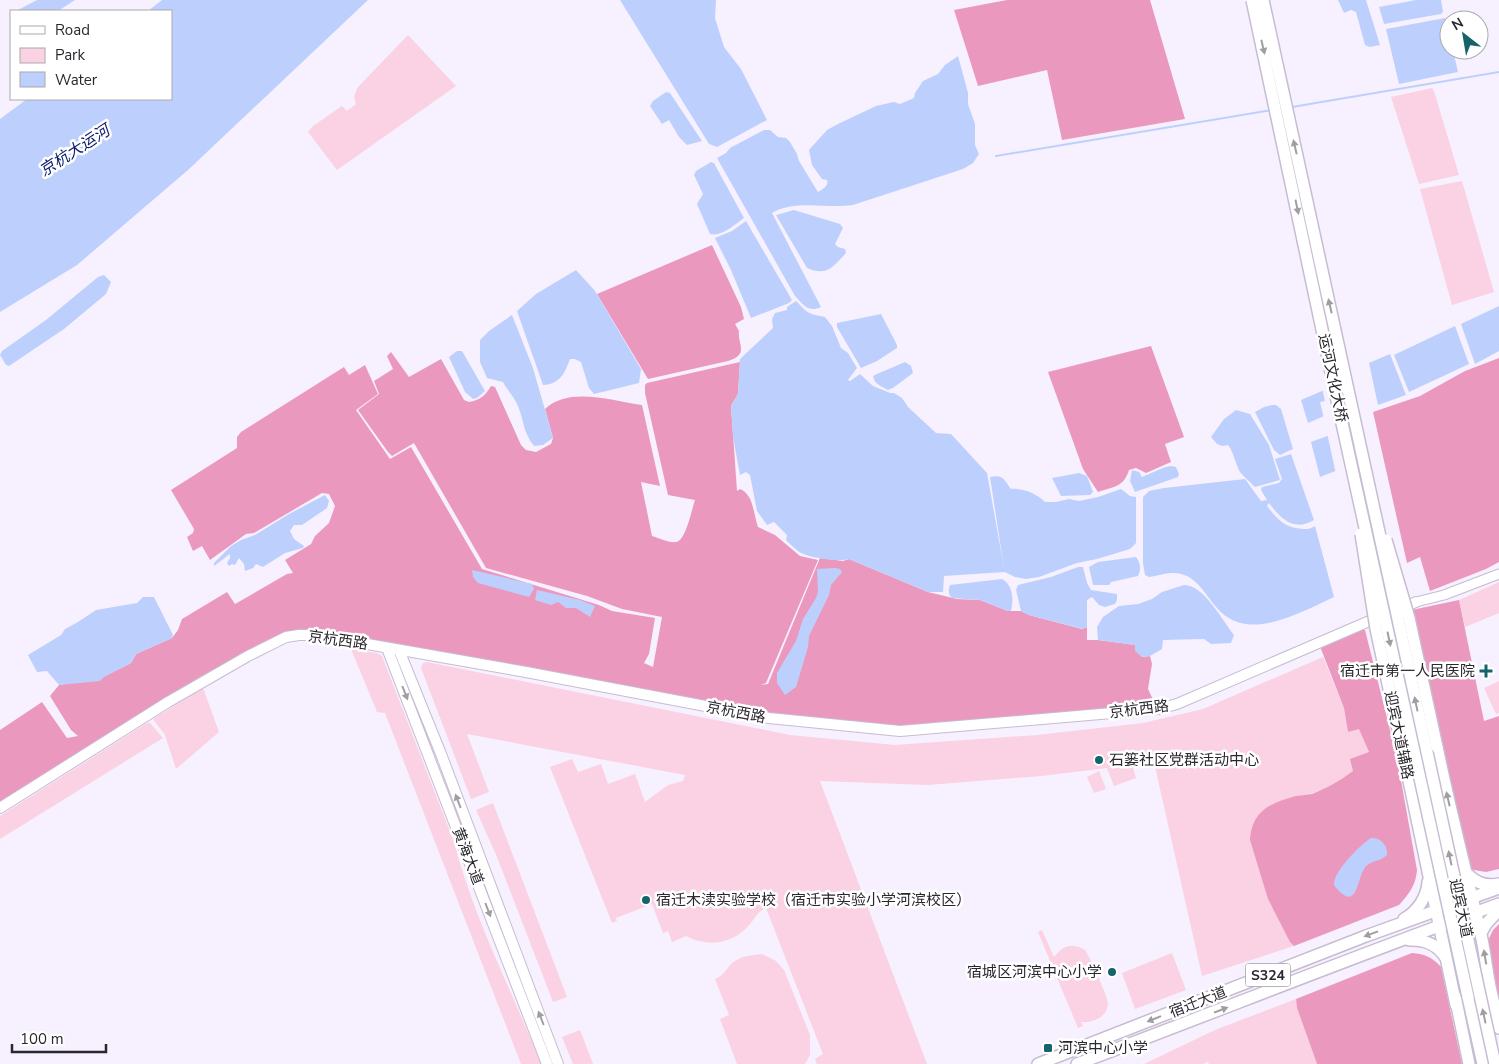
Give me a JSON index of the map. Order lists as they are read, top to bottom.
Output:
{
  "streets": {
    "main road": [
      "运河文化大桥",
      "京杭西路",
      "迎宾大道辅路",
      "黄海大道",
      "迎宾大道",
      "S324",
      "宿迁大道"
    ]
  },
  "crossings": [
    ["运河文化大桥", "迎宾大道辅路"],
    ["运河文化大桥", "迎宾大道"],
    ["京杭西路", "黄海大道"],
    ["迎宾大道辅路", "迎宾大道"],
    ["迎宾大道辅路", "宿迁大道"]
  ],
  "water": ["京杭大运河"],
  "places": {
    "health": ["宿迁市第一人民医院"],
    "other": ["石篓社区党群活动中心", "宿迁木渎实验学校（宿迁市实验小学河滨校区）", "宿城区河滨中心小学"],
    "transit": ["河滨中心小学"]
  },
  "legend": ["Road", "Park", "Water"],
  "scale_bar": "100 m",
  "north": "top left"
}
